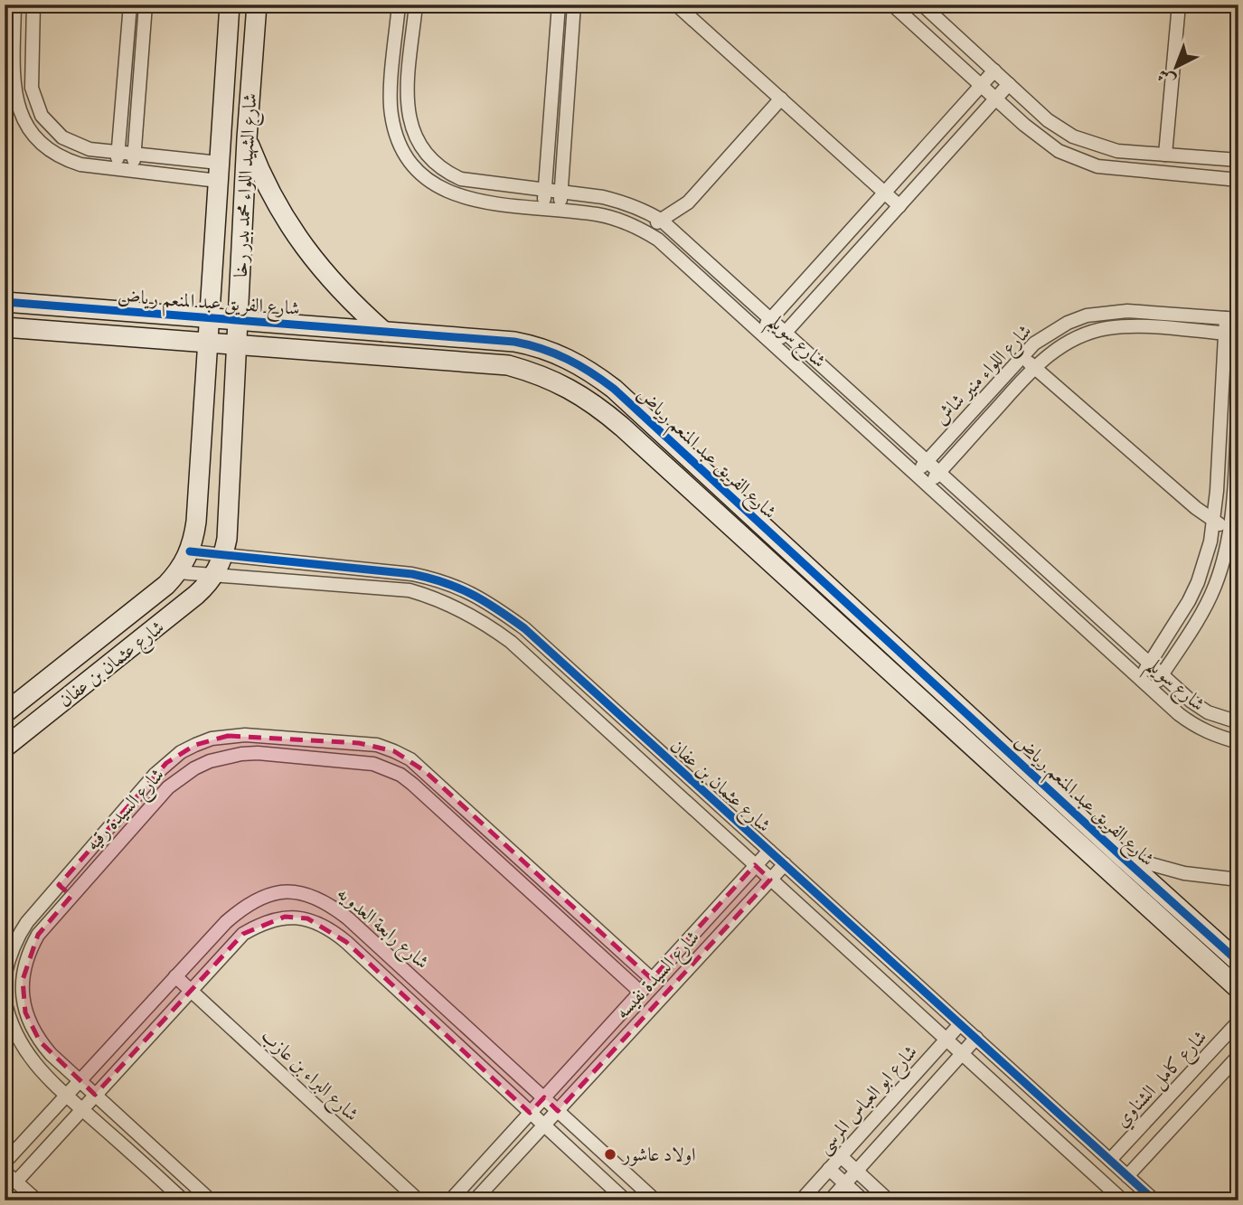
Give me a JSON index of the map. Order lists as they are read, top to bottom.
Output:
{
  "streets": {
    "street": [
      "شارع الشهيد اللواء محمد بدر رخا",
      "شارع الفريق عبد المنعم رياض",
      "شارع سويلم",
      "شارع اللواء منير شاش",
      "شارع عثمان بن عفان",
      "شارع السيدة رقيه",
      "شارع رابعة العدويه",
      "شارع السيدة نفيسه",
      "شارع البراء بن عازب",
      "شارع كامل الشناوي",
      "شارع ابو العباس المرسى"
    ]
  },
  "crossings": [
    ["شارع الشهيد اللواء محمد بدر رخا", "شارع الفريق عبد المنعم رياض"],
    ["شارع الشهيد اللواء محمد بدر رخا", "شارع عثمان بن عفان"],
    ["شارع سويلم", "شارع اللواء منير شاش"],
    ["شارع عثمان بن عفان", "شارع السيدة نفيسه"],
    ["شارع عثمان بن عفان", "شارع كامل الشناوي"],
    ["شارع عثمان بن عفان", "شارع ابو العباس المرسى"],
    ["شارع السيدة رقيه", "شارع رابعة العدويه"],
    ["شارع السيدة رقيه", "شارع السيدة نفيسه"],
    ["شارع رابعة العدويه", "شارع السيدة نفيسه"],
    ["شارع رابعة العدويه", "شارع البراء بن عازب"]
  ],
  "places": ["اولاد عاشور"],
  "north": "bottom left"
}
